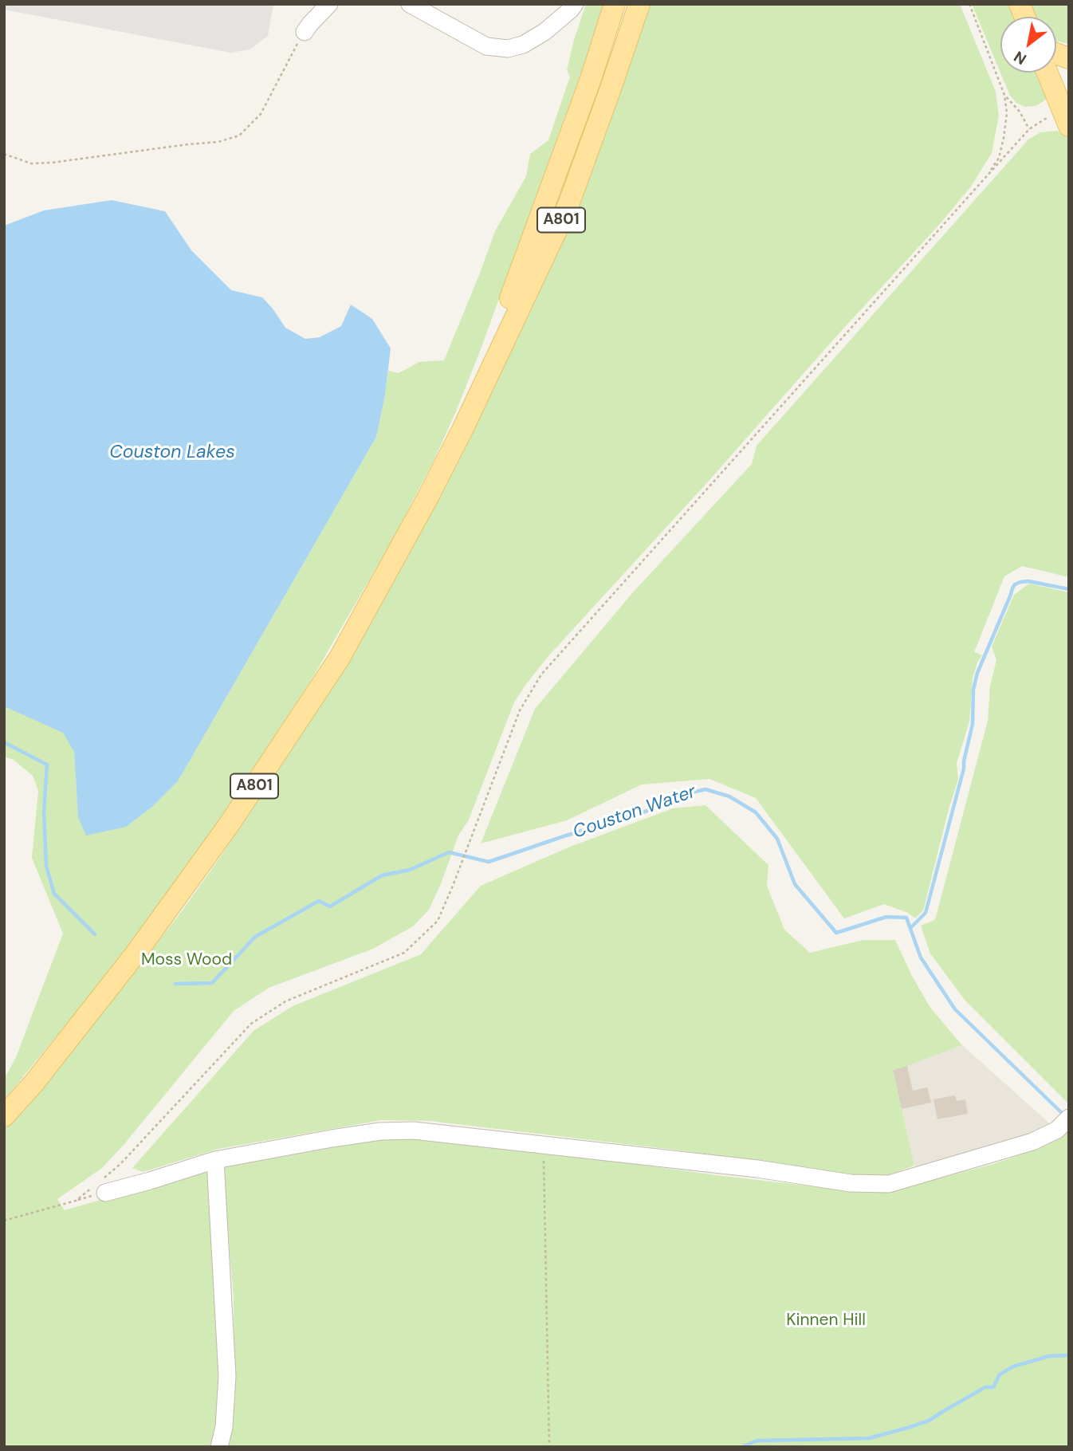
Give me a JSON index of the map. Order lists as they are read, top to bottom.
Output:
{
  "streets": {
    "main road": ["A801"]
  },
  "water": ["Couston Lakes", "Couston Water"],
  "parks": ["Moss Wood", "Kinnen Hill"],
  "north": "bottom left"
}
